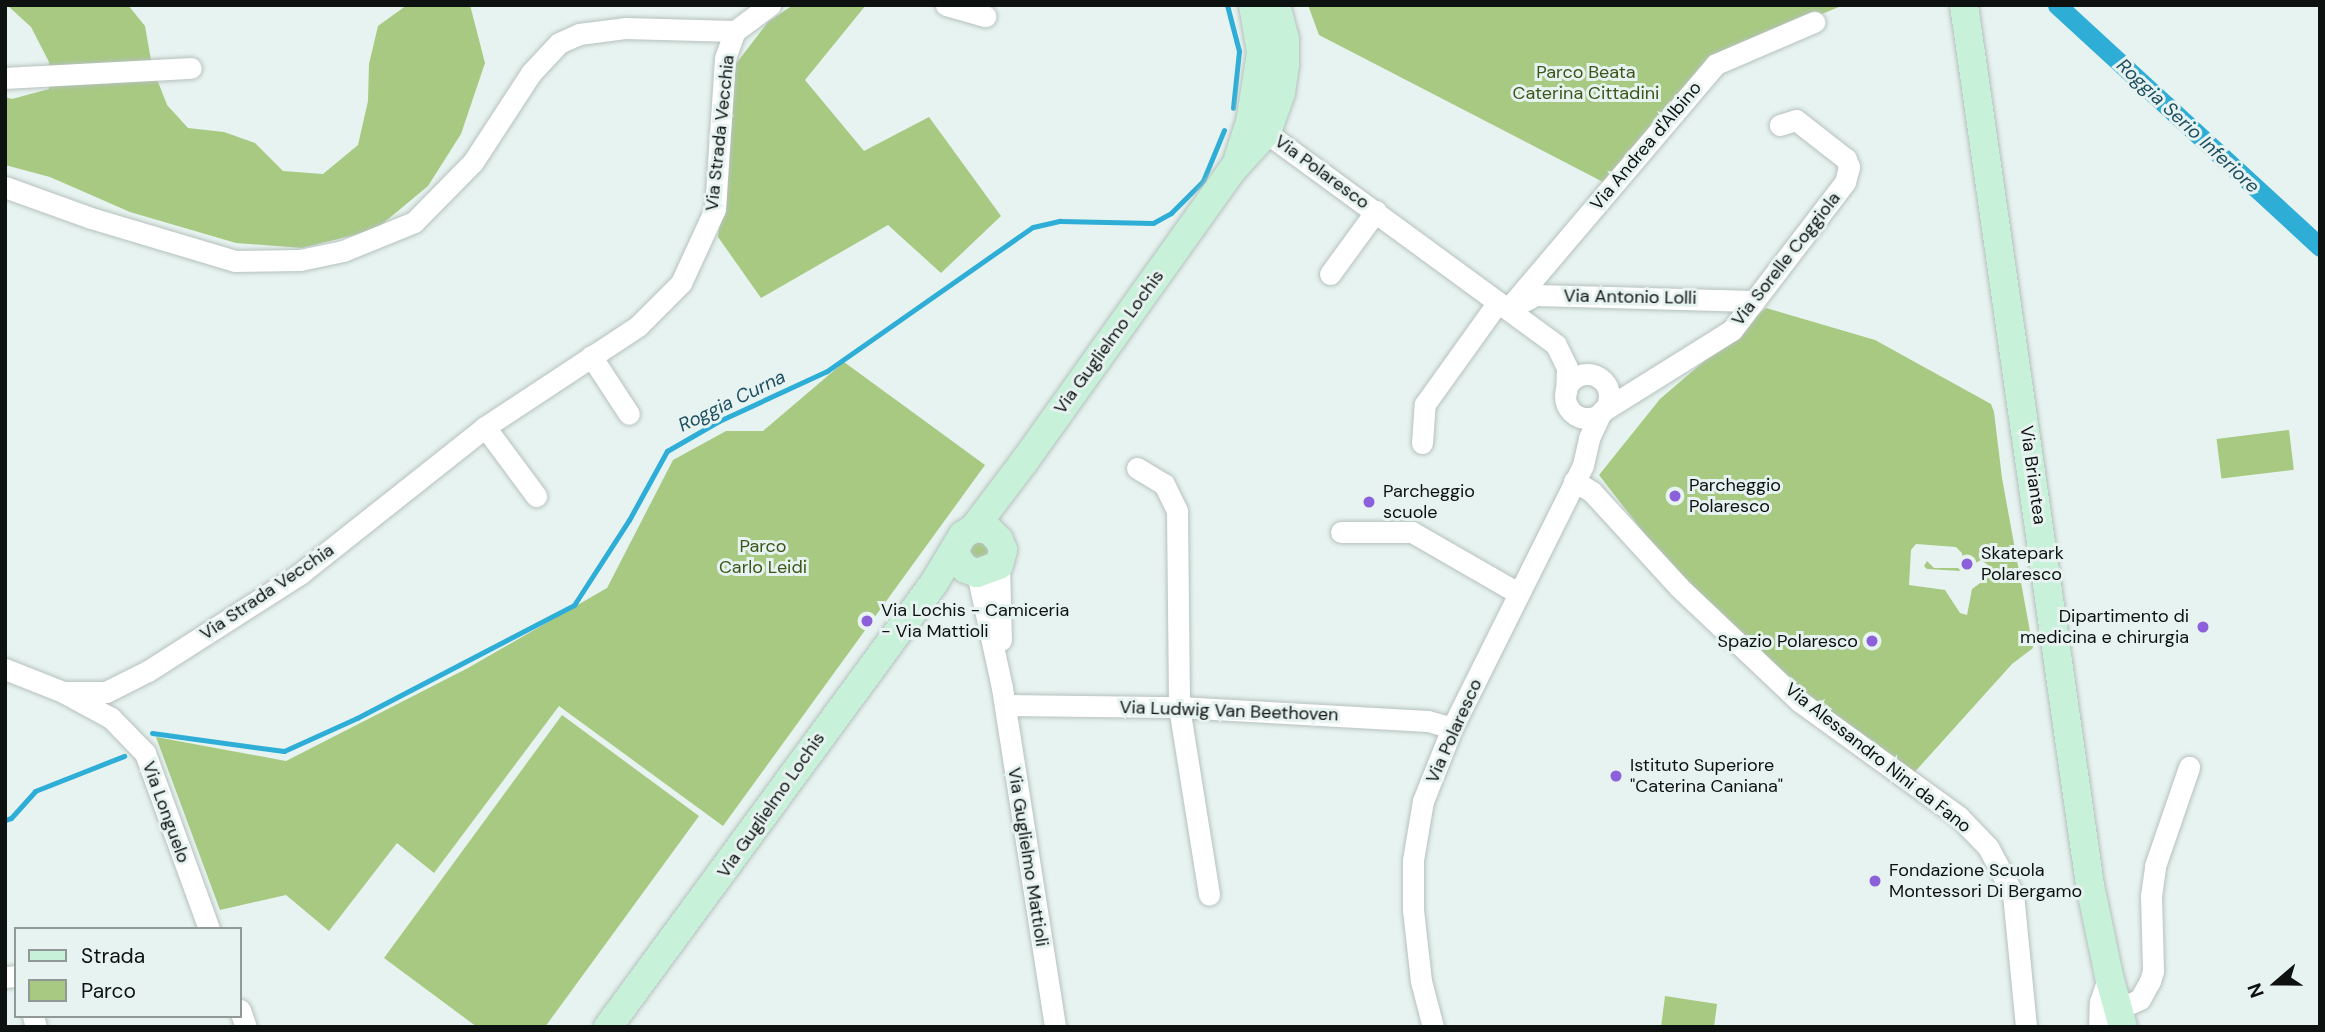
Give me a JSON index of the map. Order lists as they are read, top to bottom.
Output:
{
  "streets": {
    "street": [
      "Via Strada Vecchia",
      "Via Andrea d'Albino",
      "Via Polaresco",
      "Via Sorelle Coggiola",
      "Via Antonio Lolli",
      "Via Guglielmo Lochis",
      "Via Briantea",
      "Via Ludwig Van Beethoven",
      "Via Alessandro Nini da Fano",
      "Via Longuelo",
      "Via Guglielmo Mattioli"
    ]
  },
  "crossings": [
    ["Via Strada Vecchia", "Via Longuelo"],
    ["Via Andrea d'Albino", "Via Polaresco"],
    ["Via Andrea d'Albino", "Via Antonio Lolli"],
    ["Via Polaresco", "Via Sorelle Coggiola"],
    ["Via Polaresco", "Via Antonio Lolli"],
    ["Via Polaresco", "Via Guglielmo Lochis"],
    ["Via Polaresco", "Via Ludwig Van Beethoven"],
    ["Via Polaresco", "Via Alessandro Nini da Fano"],
    ["Via Sorelle Coggiola", "Via Antonio Lolli"],
    ["Via Guglielmo Lochis", "Via Guglielmo Mattioli"],
    ["Via Ludwig Van Beethoven", "Via Guglielmo Mattioli"]
  ],
  "water": ["Roggia Serio Inferiore", "Roggia Curna"],
  "parks": ["Parco Beata Caterina Cittadini", "Parco Carlo Leidi"],
  "places": [
    "Parcheggio Polaresco",
    "Parcheggio scuole",
    "Skatepark Polaresco",
    "Via Lochis - Camiceria - Via Mattioli",
    "Dipartimento di medicina e chirurgia",
    "Spazio Polaresco",
    "Istituto Superiore \"Caterina Caniana\"",
    "Fondazione Scuola Montessori Di Bergamo"
  ],
  "legend": ["Strada", "Parco"],
  "north": "left"
}
